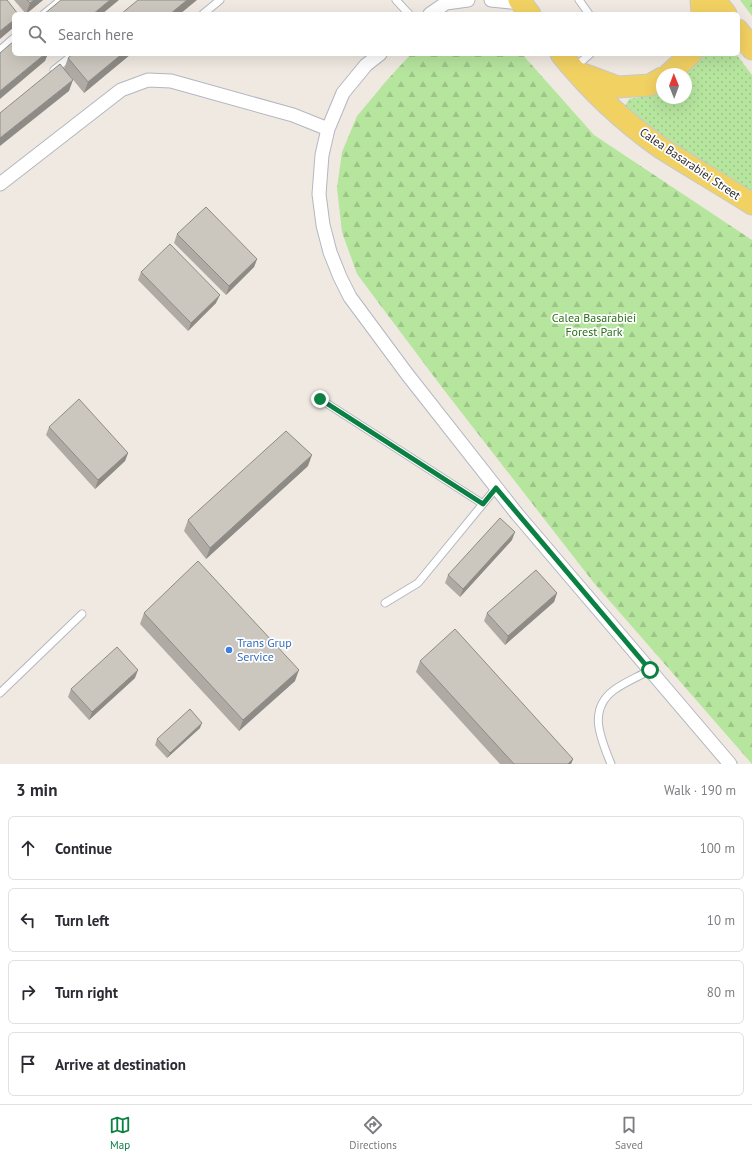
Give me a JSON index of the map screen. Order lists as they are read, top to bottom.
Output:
{
  "streets": {
    "main road": ["Calea Basarabiei Street"]
  },
  "parks": ["Calea Basarabiei Forest Park"],
  "places": ["Trans Grup Service"],
  "north": "top",
  "page": {
    "search": "Search here",
    "heading": ["3 min", "Walk · 190 m"],
    "list": [
      ["Continue", "100 m"],
      ["Turn left", "10 m"],
      ["Turn right", "80 m"],
      "Arrive at destination"
    ],
    "nav": ["Map", "Directions", "Saved"]
  }
}
